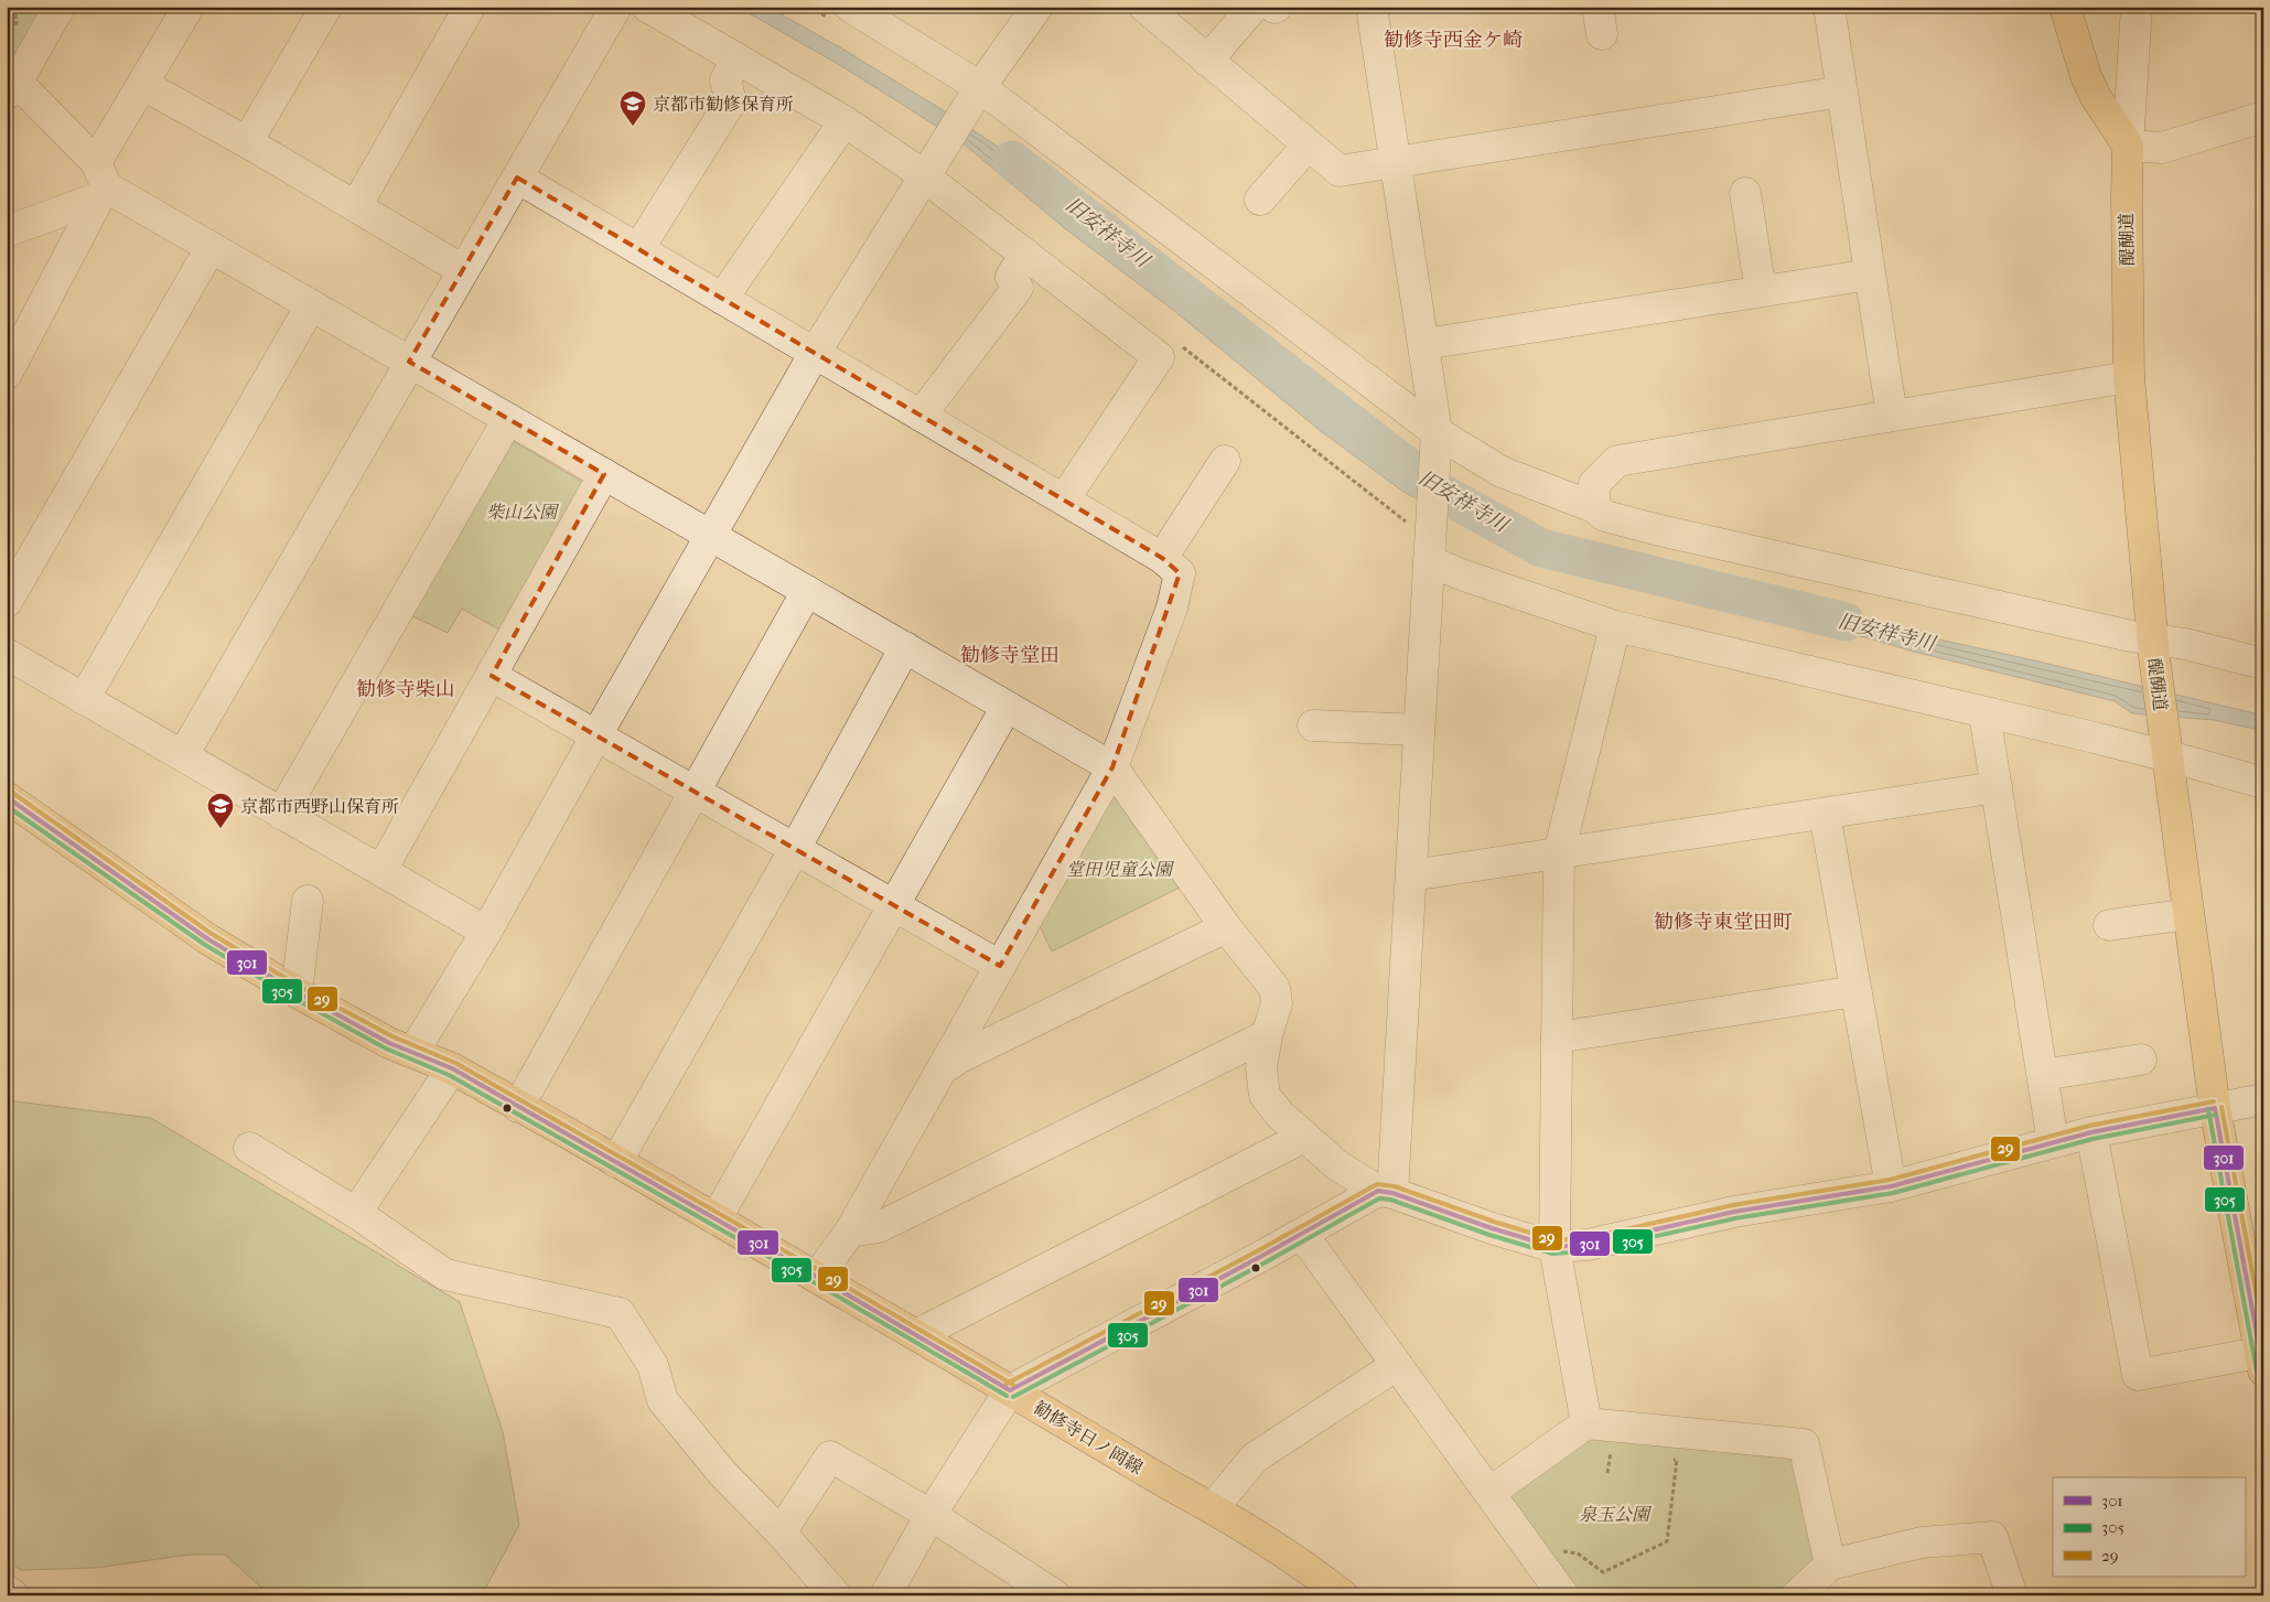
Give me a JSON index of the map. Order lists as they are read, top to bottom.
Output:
{
  "streets": {
    "main road": ["醍醐道", "勧修寺日ノ岡線"]
  },
  "districts": [
    "勧修寺西金ケ崎",
    "勧修寺堂田",
    "勧修寺柴山",
    "勧修寺東堂田町"
  ],
  "water": ["旧安祥寺川"],
  "parks": ["柴山公園", "堂田児童公園", "泉玉公園"],
  "places": {
    "school or university": ["京都市勧修保育所", "京都市西野山保育所"]
  },
  "lines": ["transit line 29", "transit line 301", "transit line 305"],
  "legend": ["301", "305", "29"]
}
